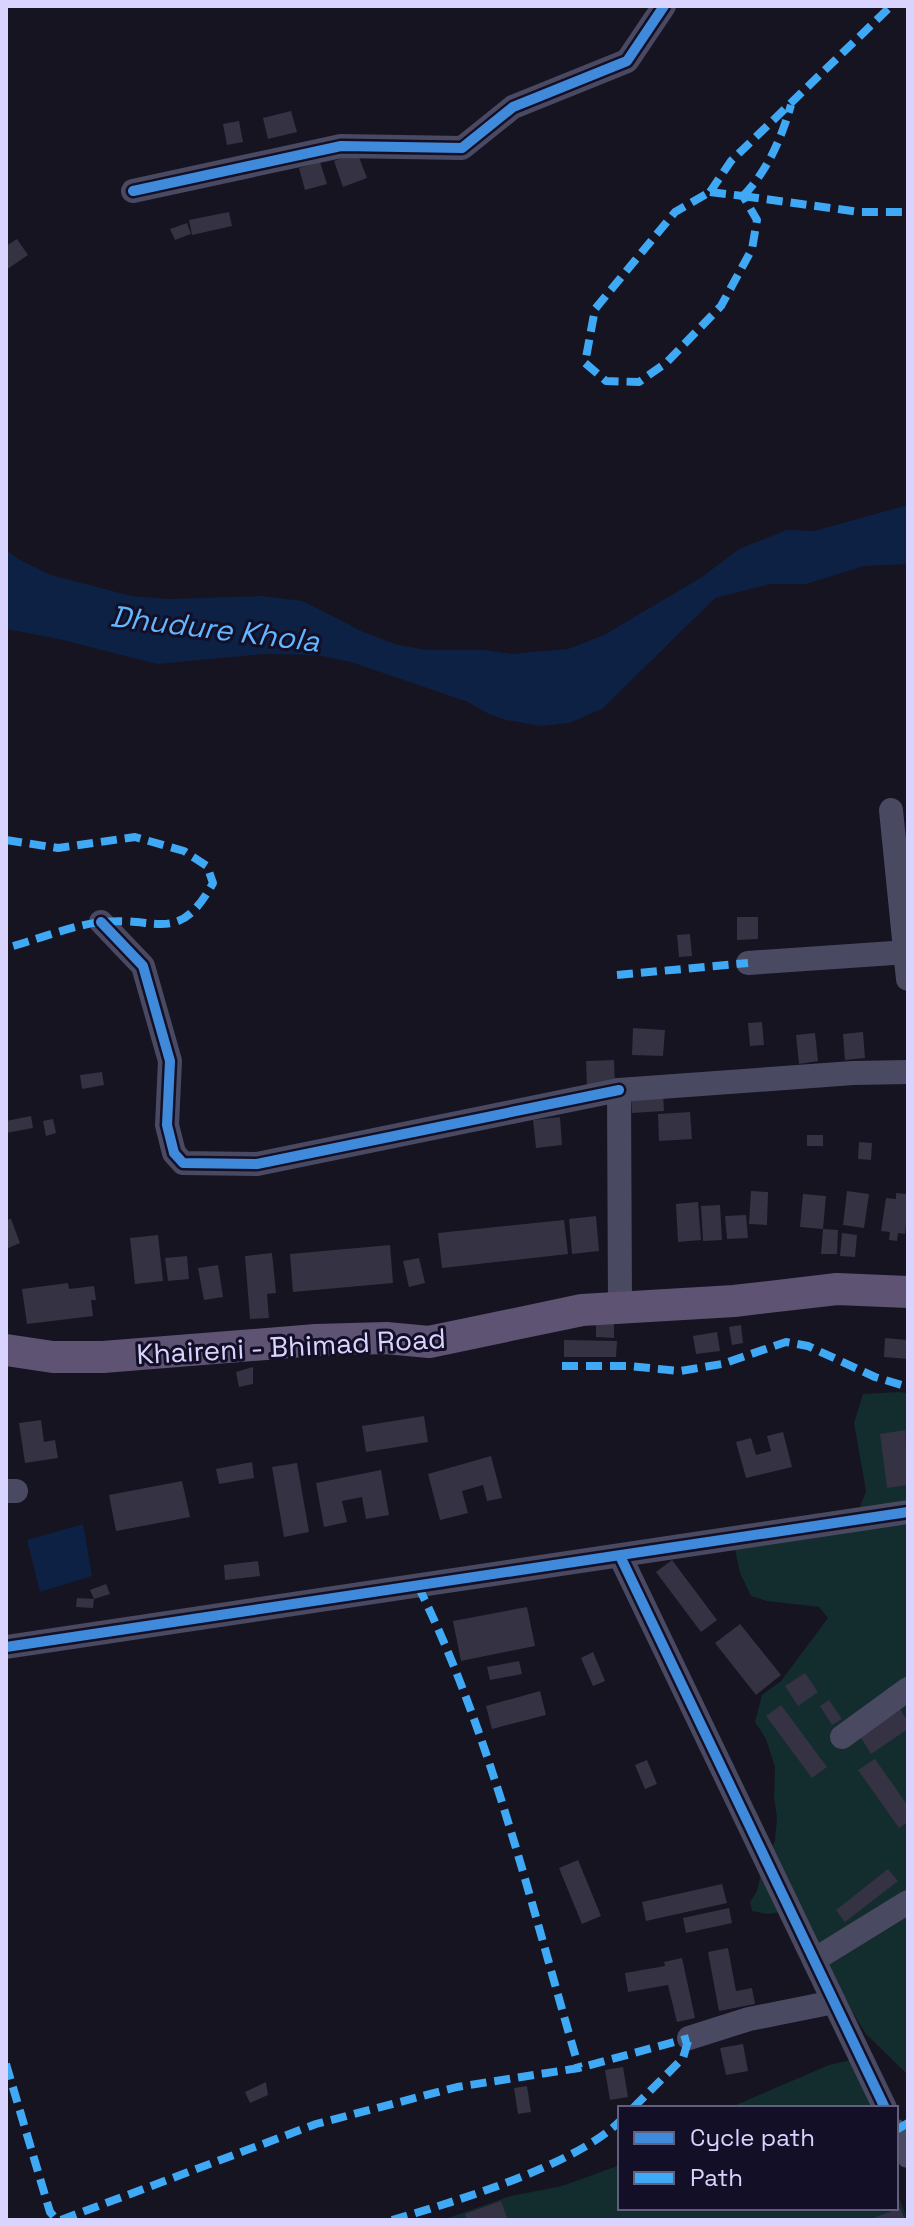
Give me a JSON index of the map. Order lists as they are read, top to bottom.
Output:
{
  "streets": {
    "main road": ["Khaireni - Bhimad Road"]
  },
  "water": ["Dhudure Khola"],
  "legend": ["Cycle path", "Path"]
}
